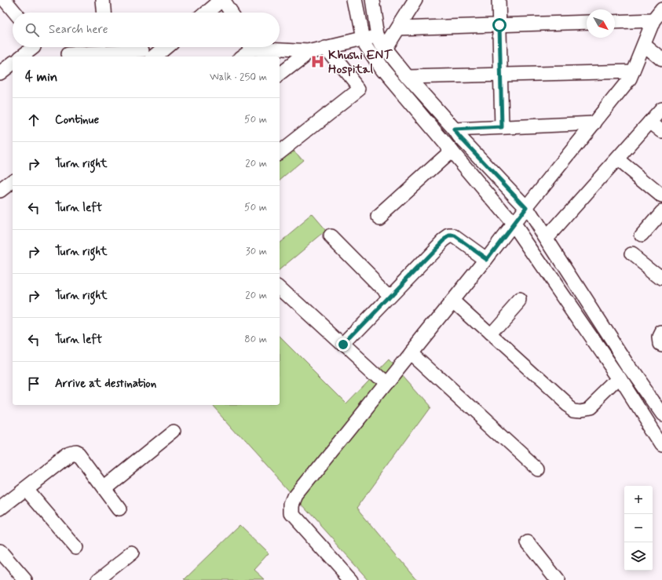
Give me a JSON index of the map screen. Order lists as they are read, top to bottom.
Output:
{
  "places": {
    "hospital": ["Khushi ENT Hospital"]
  },
  "north": "bottom right",
  "page": {
    "search": "Search here",
    "heading": ["4 min", "Walk · 250 m"],
    "list": [
      ["Continue", "50 m"],
      ["Turn right", "20 m"],
      ["Turn left", "50 m"],
      ["Turn right", "30 m"],
      ["Turn right", "20 m"],
      ["Turn left", "80 m"],
      "Arrive at destination"
    ],
    "map_buttons": ["+", "−"]
  }
}
